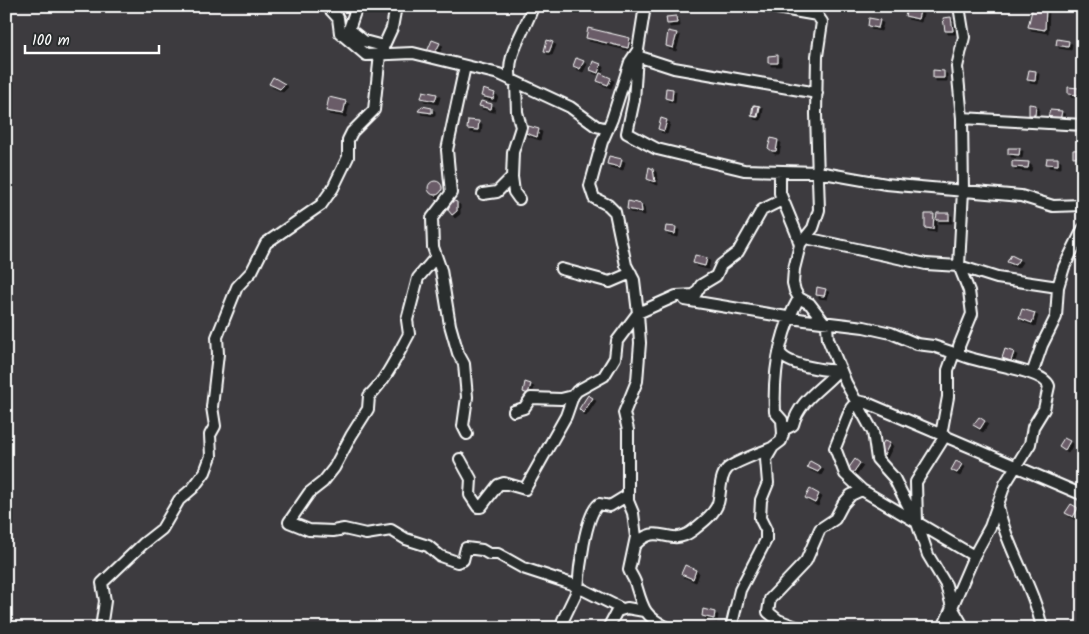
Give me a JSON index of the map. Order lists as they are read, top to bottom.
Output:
{
  "scale_bar": "100 m"
}
